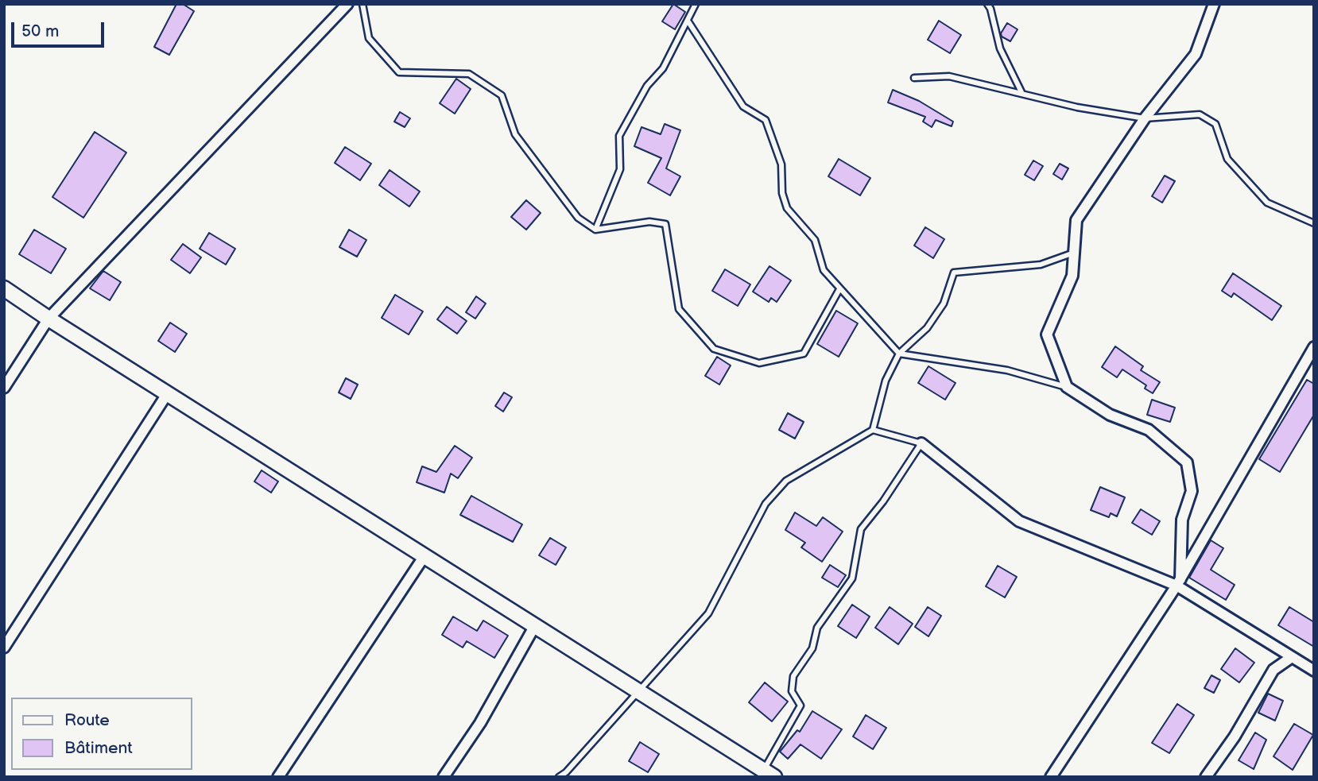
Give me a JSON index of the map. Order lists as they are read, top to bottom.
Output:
{
  "legend": ["Route", "Bâtiment"],
  "scale_bar": "50 m"
}
